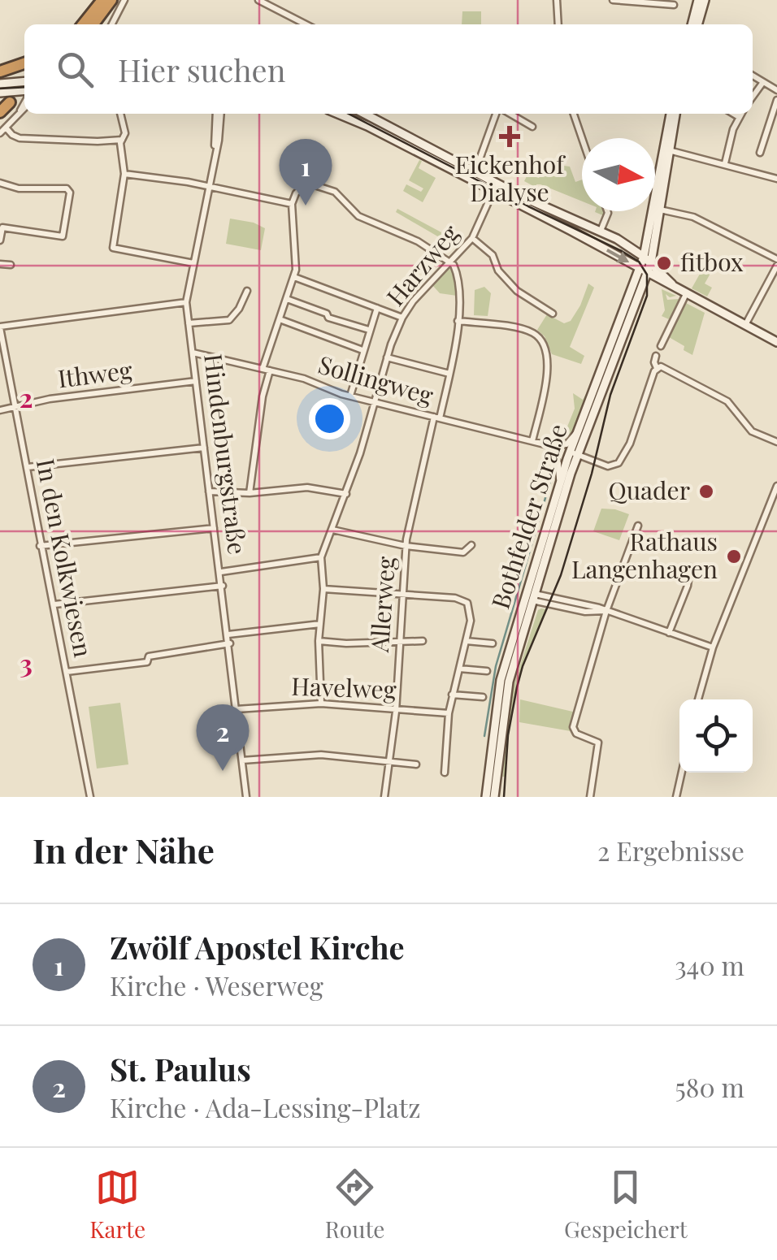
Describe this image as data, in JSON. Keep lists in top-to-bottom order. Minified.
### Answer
{"streets":{"main road":["Bothfelder Straße"],"street":["Harzweg","Ithweg","Sollingweg","Hindenburgstraße","In den Kolkwiesen","Allerweg","Havelweg"]},"crossings":[["Harzweg","Sollingweg"],["Harzweg","Allerweg"],["Harzweg","Havelweg"],["Ithweg","Hindenburgstraße"],["Ithweg","In den Kolkwiesen"],["Sollingweg","Hindenburgstraße"],["Sollingweg","Allerweg"],["Hindenburgstraße","Havelweg"],["Allerweg","Havelweg"]],"places":{"health":["Eickenhof Dialyse"],"other":["fitbox","Quader","Rathaus Langenhagen"]},"north":"right","page":{"search":"Hier suchen","pins":["1","2"],"heading":["In der Nähe","2 Ergebnisse"],"list":[{"mark":"1","name":"Zwölf Apostel Kirche","note":"Kirche · Weserweg","value":"340 m"},{"mark":"2","name":"St. Paulus","note":"Kirche · Ada-Lessing-Platz","value":"580 m"}],"nav":["Karte","Route","Gespeichert"]},"grid":{"rows":["2","3"]}}
